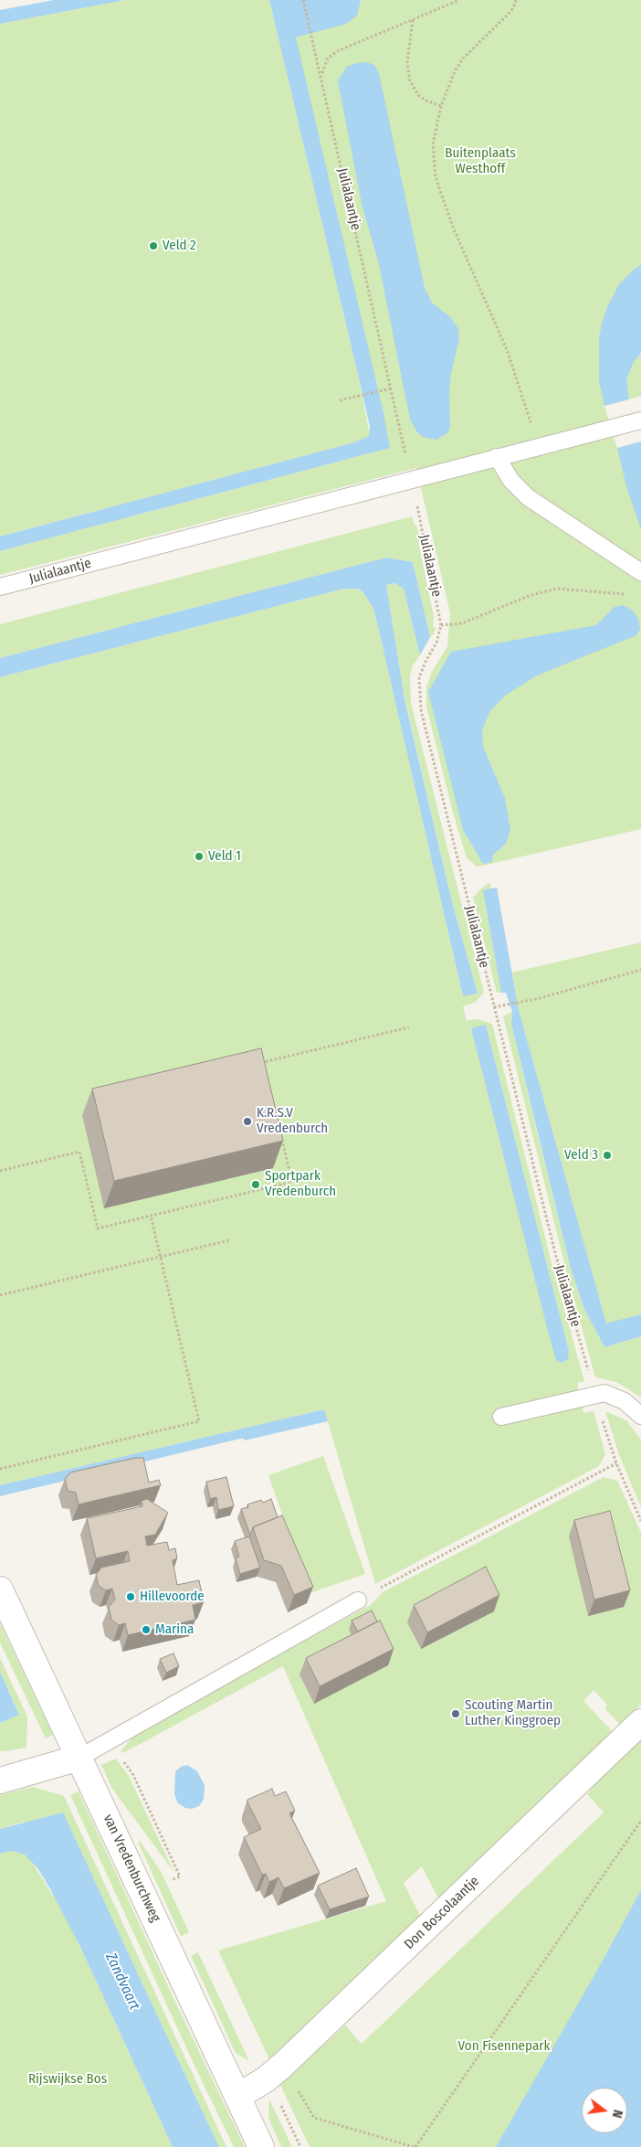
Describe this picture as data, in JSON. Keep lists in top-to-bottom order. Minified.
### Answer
{"streets":{"street":["van Vredenburchweg","Don Boscolaantje"],"lane":["Julialaantje"]},"crossings":[["van Vredenburchweg","Don Boscolaantje"]],"water":["Zandvaart"],"parks":["Buitenplaats Westhoff","Von Fisennepark","Rijswijkse Bos"],"places":["Veld 2","Veld 1","K.R.S.V Vredenburch","Veld 3","Sportpark Vredenburch","Hillevoorde","Marina","Scouting Martin Luther Kinggroep"],"north":"right"}
